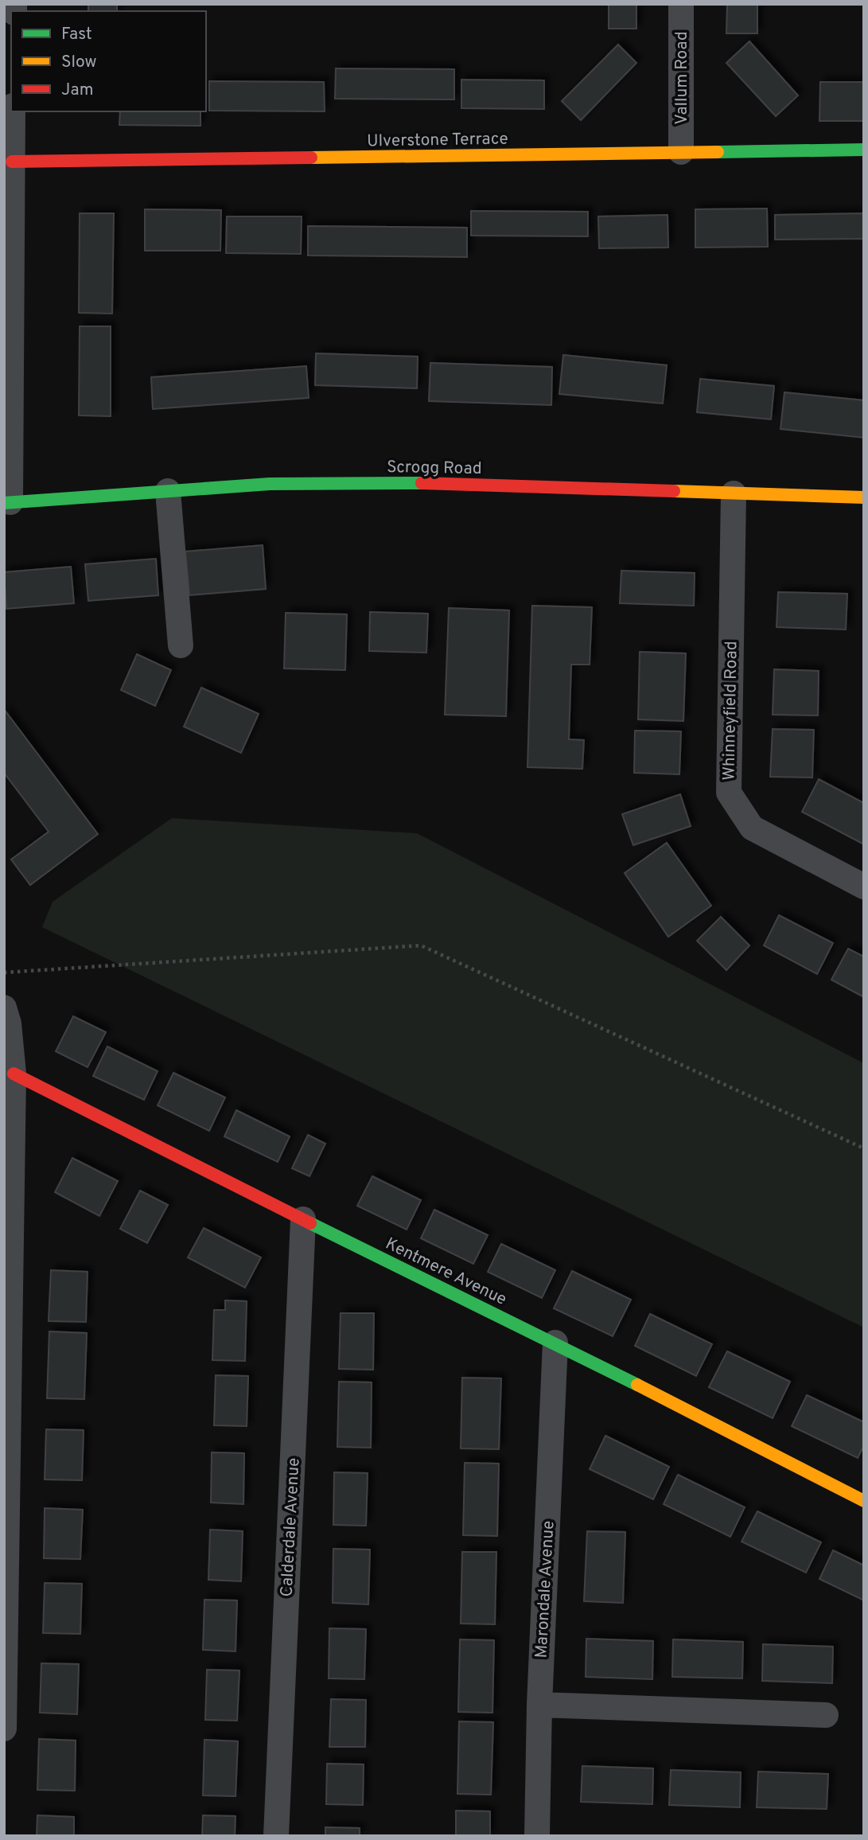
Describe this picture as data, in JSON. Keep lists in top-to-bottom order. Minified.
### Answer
{"streets":{"street":["Vallum Road","Ulverstone Terrace","Scrogg Road","Whinneyfield Road","Kentmere Avenue","Calderdale Avenue","Marondale Avenue"]},"crossings":[["Vallum Road","Ulverstone Terrace"],["Scrogg Road","Whinneyfield Road"],["Kentmere Avenue","Calderdale Avenue"],["Kentmere Avenue","Marondale Avenue"]],"legend":["Fast","Slow","Jam"]}
